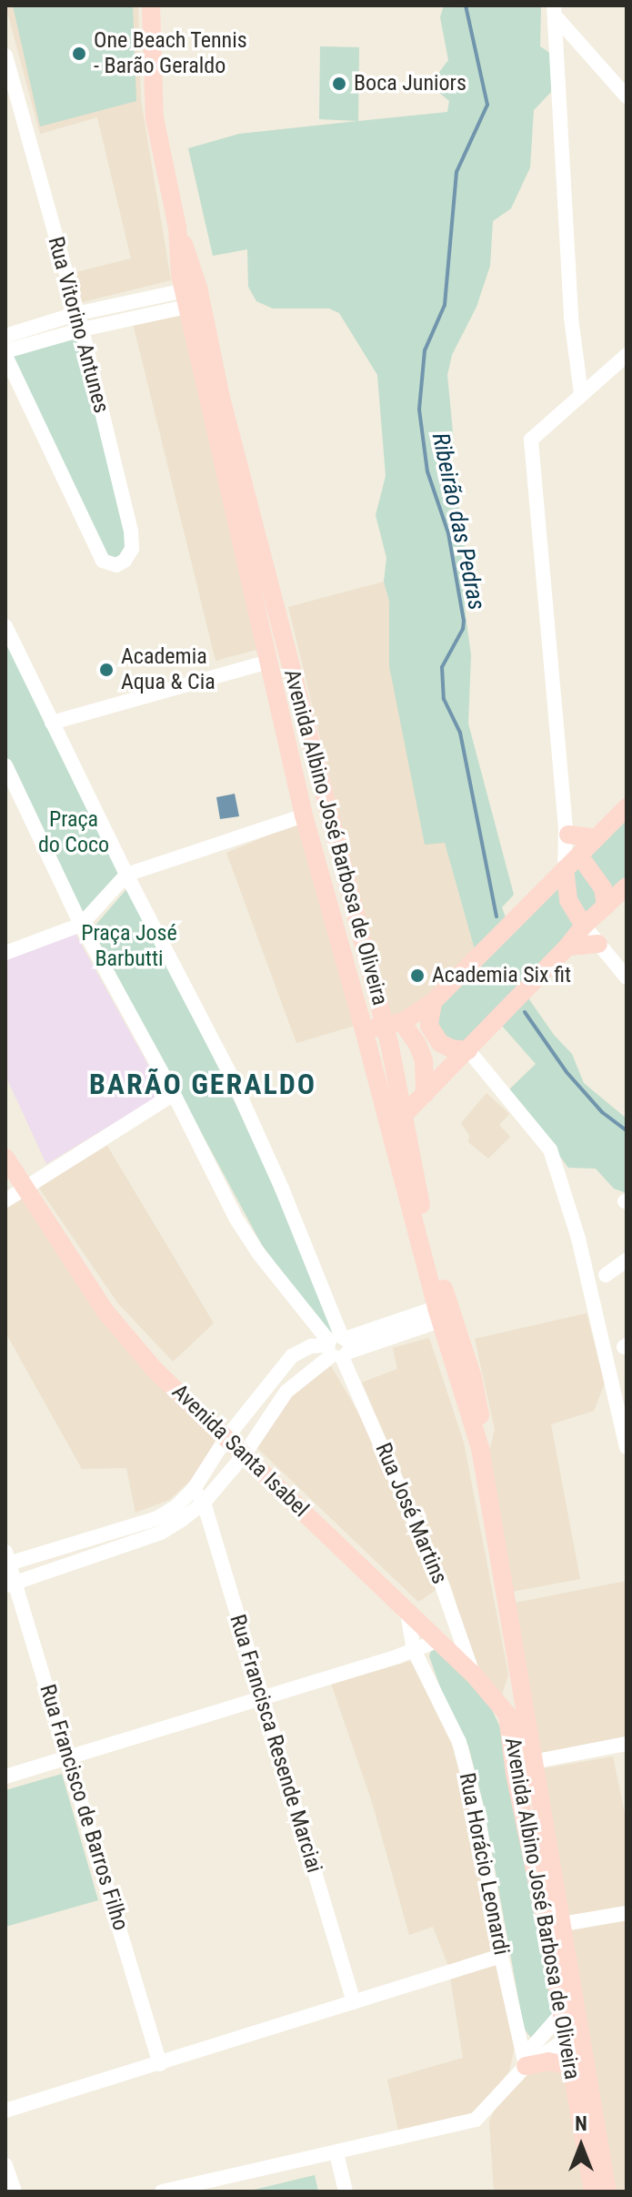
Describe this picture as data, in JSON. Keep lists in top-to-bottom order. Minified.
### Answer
{"streets":{"main road":["Avenida Albino José Barbosa de Oliveira","Avenida Santa Isabel"],"street":["Rua Vitorino Antunes","Rua José Martins","Rua Francisca Resende Marciai","Rua Francisco de Barros Filho","Rua Horácio Leonardi"]},"crossings":[["Avenida Albino José Barbosa de Oliveira","Avenida Santa Isabel"],["Avenida Santa Isabel","Rua José Martins"],["Avenida Santa Isabel","Rua Horácio Leonardi"]],"districts":["BARÃO GERALDO"],"water":["Ribeirão das Pedras"],"parks":["Praça do Coco","Praça José Barbutti"],"places":["One Beach Tennis - Barão Geraldo","Boca Juniors","Academia Aqua & Cia","Academia Six fit"],"north":"top"}
